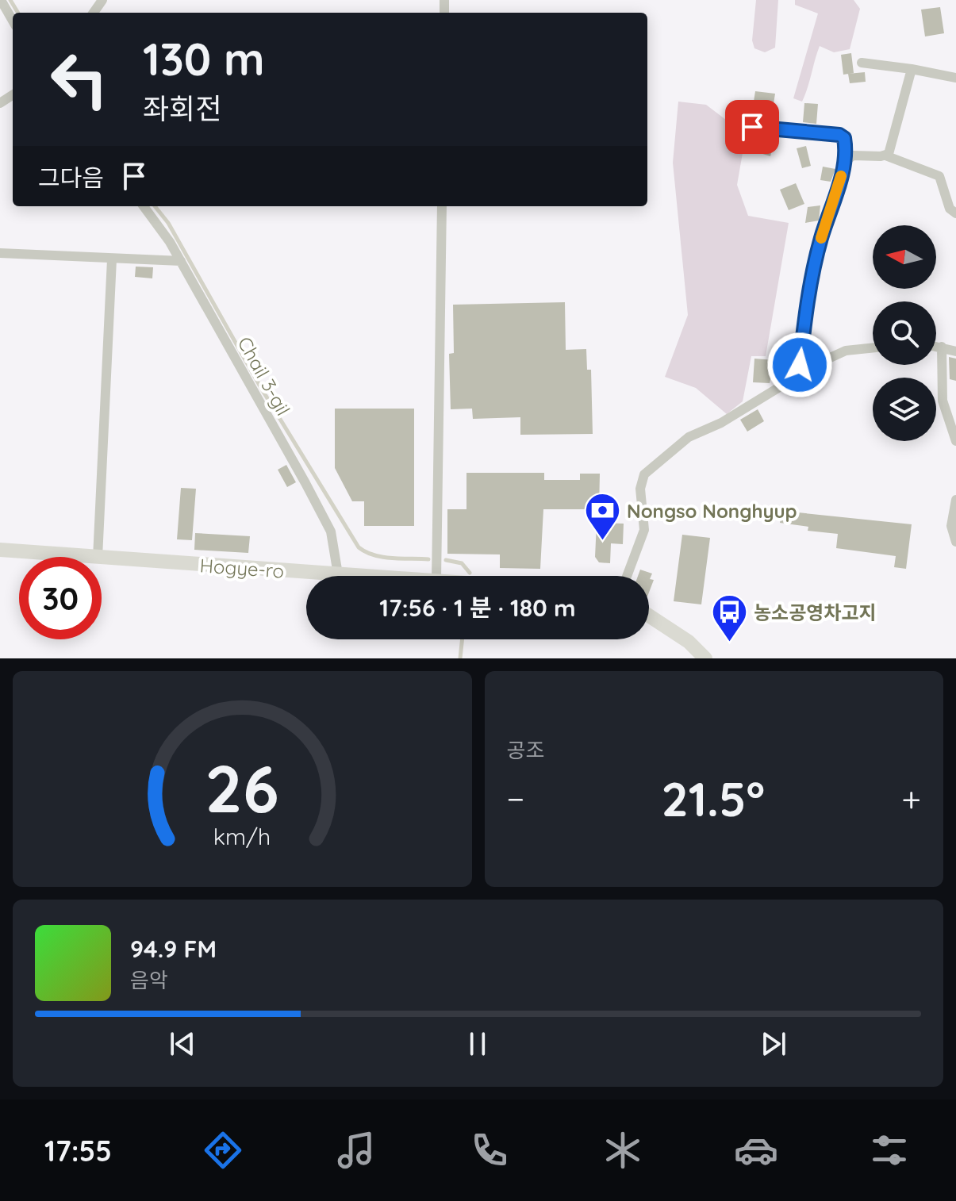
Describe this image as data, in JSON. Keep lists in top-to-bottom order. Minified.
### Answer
{"streets":{"street":["Chail 3-gil","Hogye-ro"]},"crossings":[["Chail 3-gil","Hogye-ro"]],"places":{"bank":["Nongso Nonghyup"],"bus stop":["농소공영차고지"]},"north":"left","page":{"turn":["130 m","좌회전"],"then":"그다음","limit":"30","trip":"17:56 · 1 분 · 180 m","tile":"공조","heat":["−","21.5°","+"],"song":["94.9 FM","음악"],"tabs":"17:55","gauge":["26","km/h"]}}
